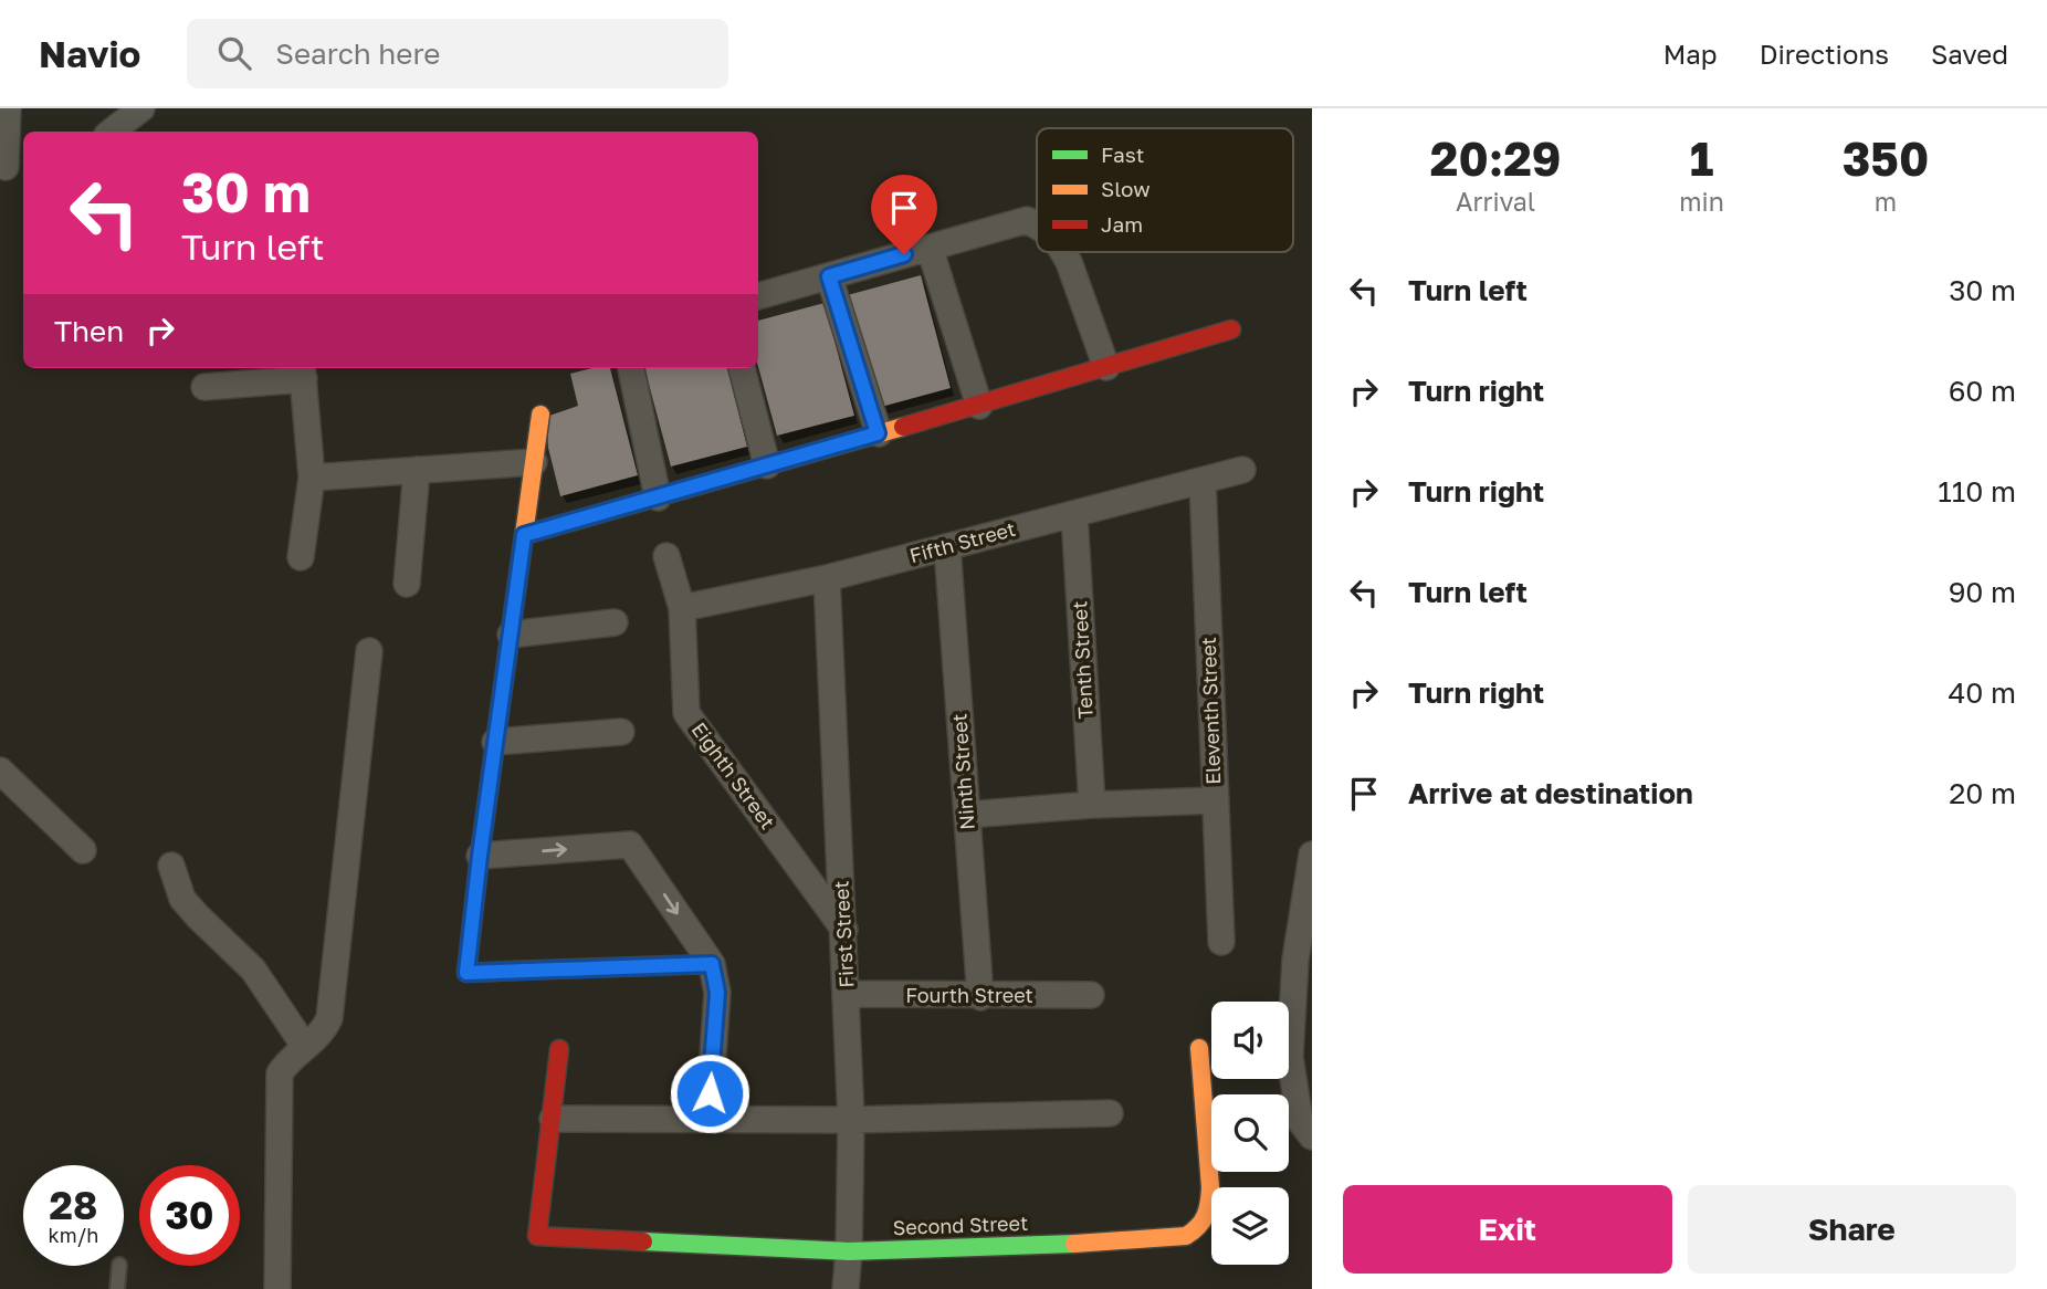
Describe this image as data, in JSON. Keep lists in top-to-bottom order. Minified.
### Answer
{"streets":{"street":["Fifth Street","Tenth Street","Eleventh Street","Ninth Street","Eighth Street","First Street","Fourth Street","Second Street"]},"crossings":[["Fifth Street","Tenth Street"],["Fifth Street","Eleventh Street"],["Fifth Street","Ninth Street"],["Fifth Street","Eighth Street"],["Fifth Street","First Street"],["Ninth Street","Fourth Street"],["Eighth Street","First Street"],["First Street","Fourth Street"],["First Street","Second Street"]],"legend":["Fast","Slow","Jam"],"page":{"header":"Navio","search":"Search here","nav":["Map","Directions","Saved"],"eta":["20:29","Arrival","1","min","350","m"],"turn":["30 m","Turn left"],"list":[{"name":"Turn left","value":"30 m"},{"name":"Turn right","value":"60 m"},{"name":"Turn right","value":"110 m"},{"name":"Turn left","value":"90 m"},{"name":"Turn right","value":"40 m"},{"name":"Arrive at destination","value":"20 m"}],"then":"Then","speed":"28 km/h","limit":"30","buttons":["Exit","Share"]}}
